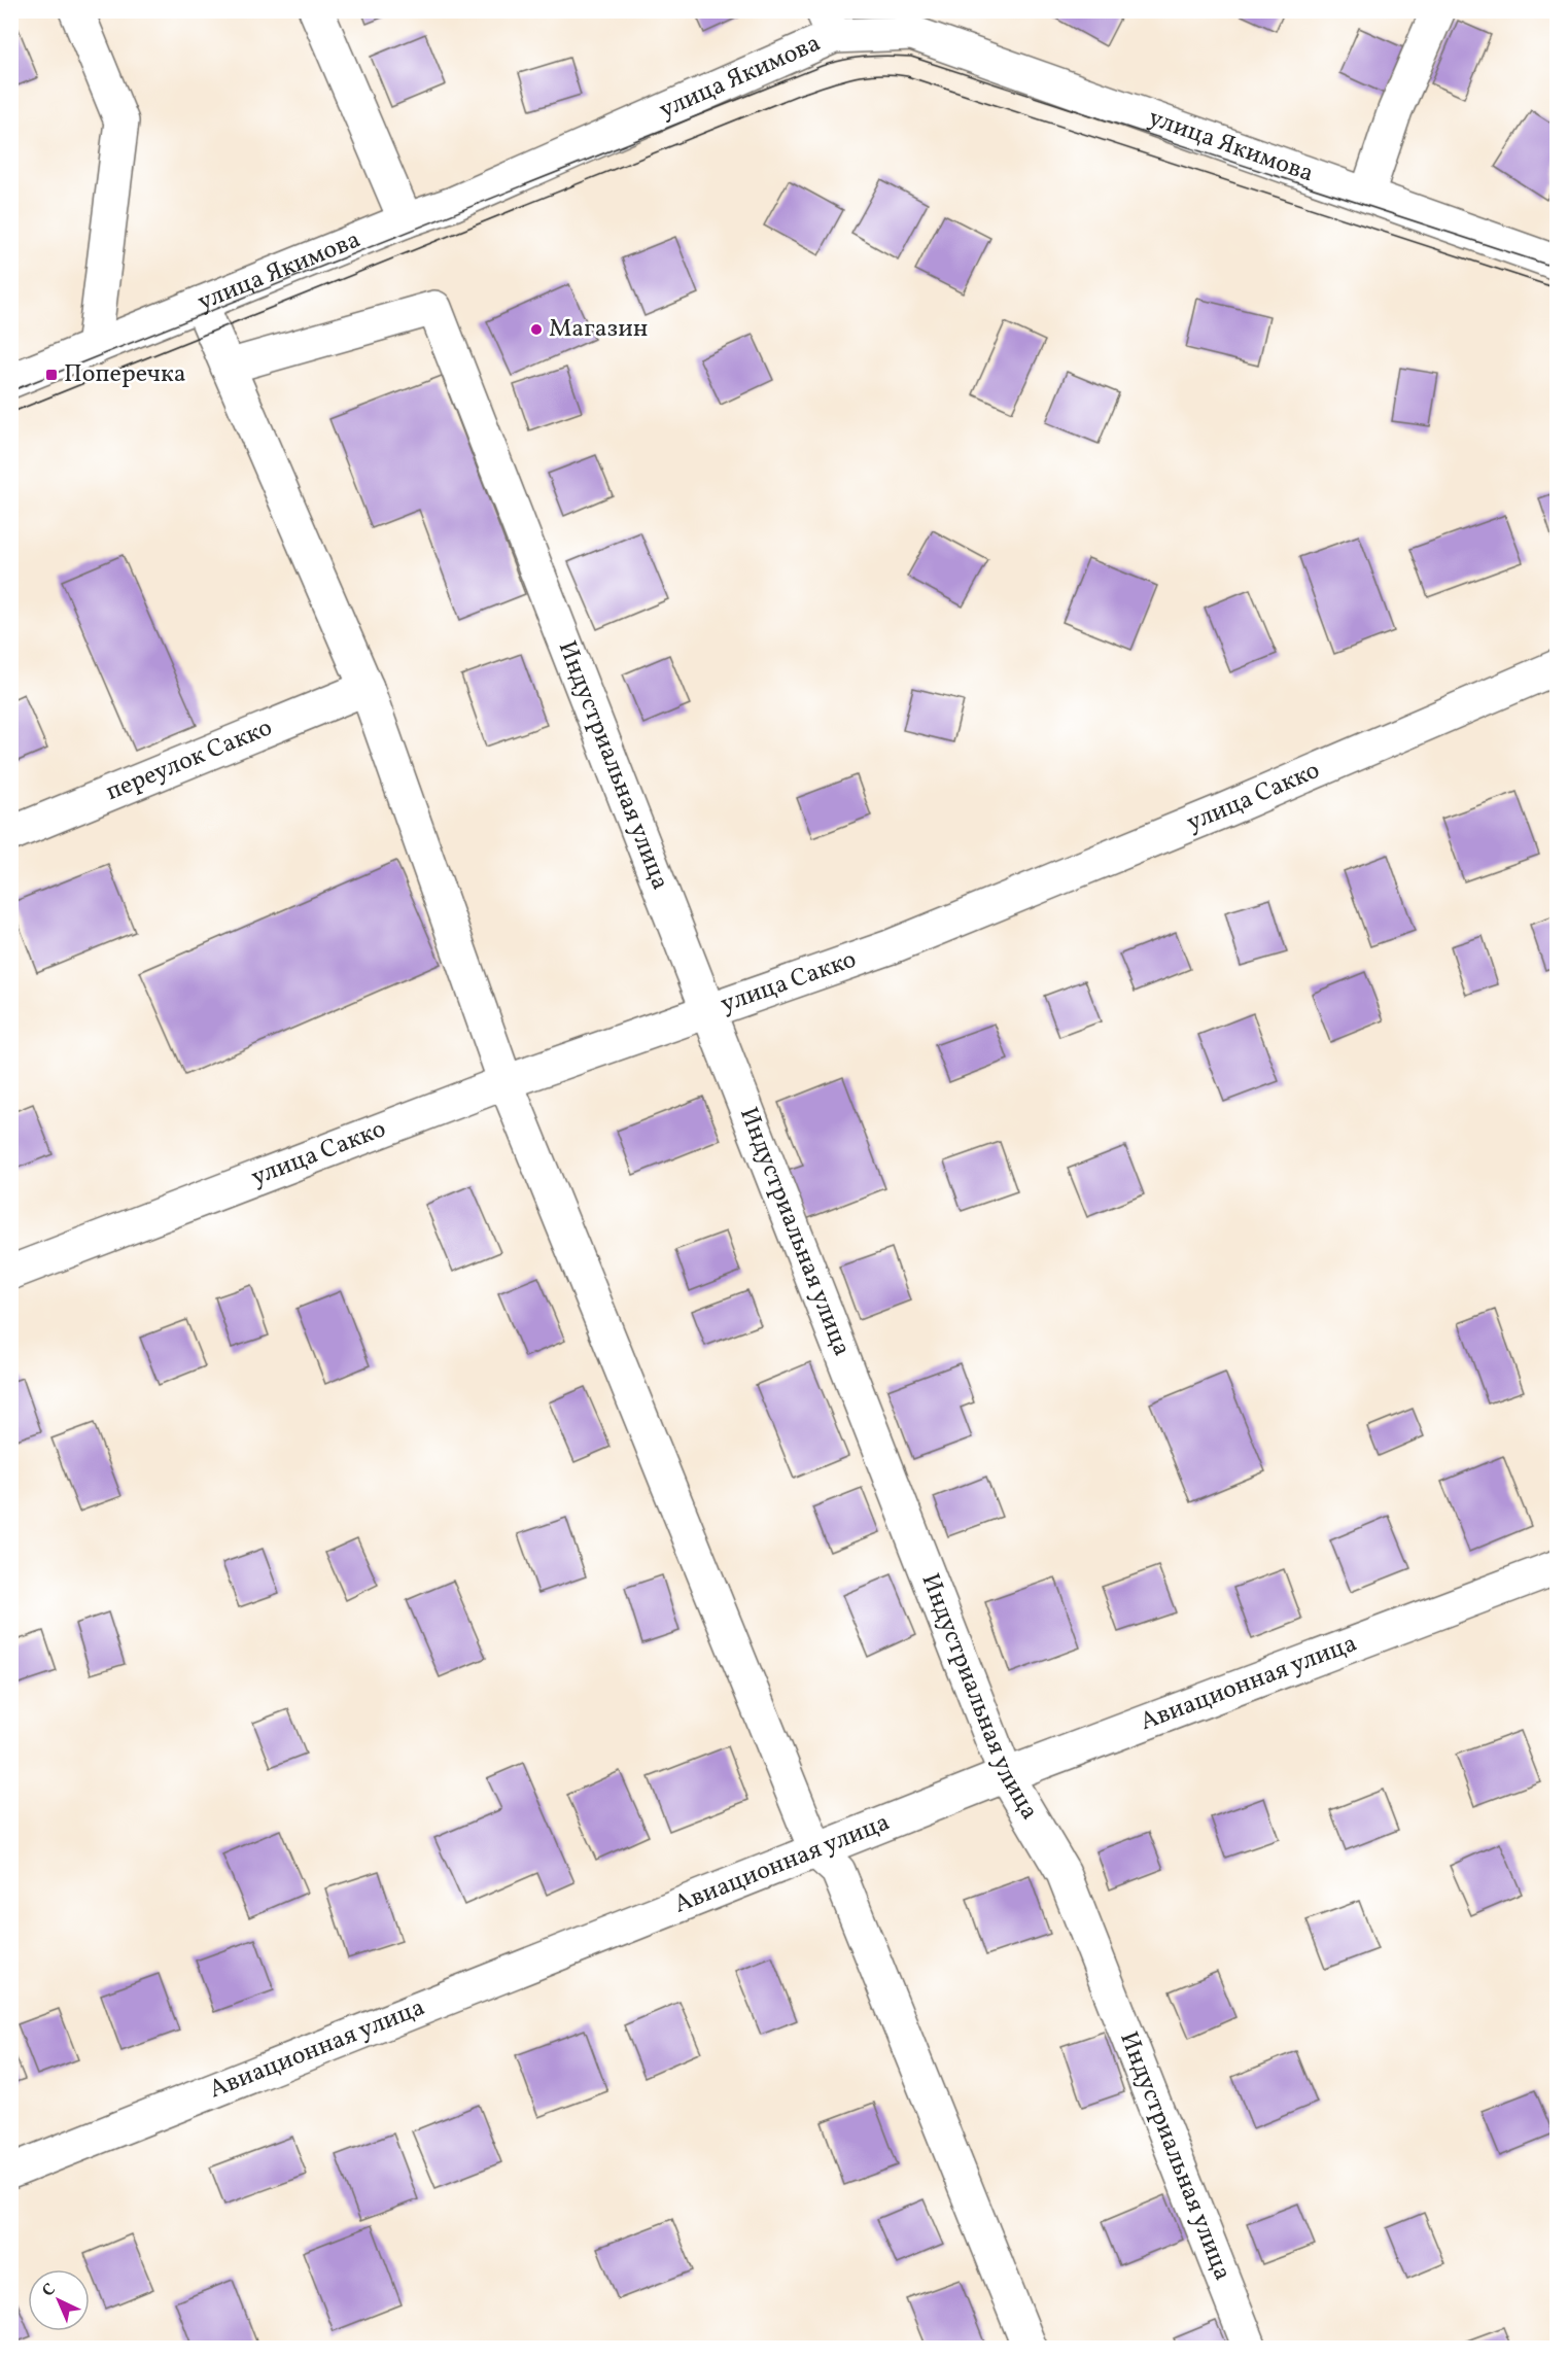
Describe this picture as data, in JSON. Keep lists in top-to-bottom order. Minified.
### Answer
{"streets":{"street":["улица Якимова","переулок Сакко","Индустриальная улица","улица Сакко","Авиационная улица"]},"crossings":[["Индустриальная улица","улица Сакко"],["Индустриальная улица","Авиационная улица"]],"places":{"other":["Магазин"],"transit":["Поперечка"]},"north":"top left"}
